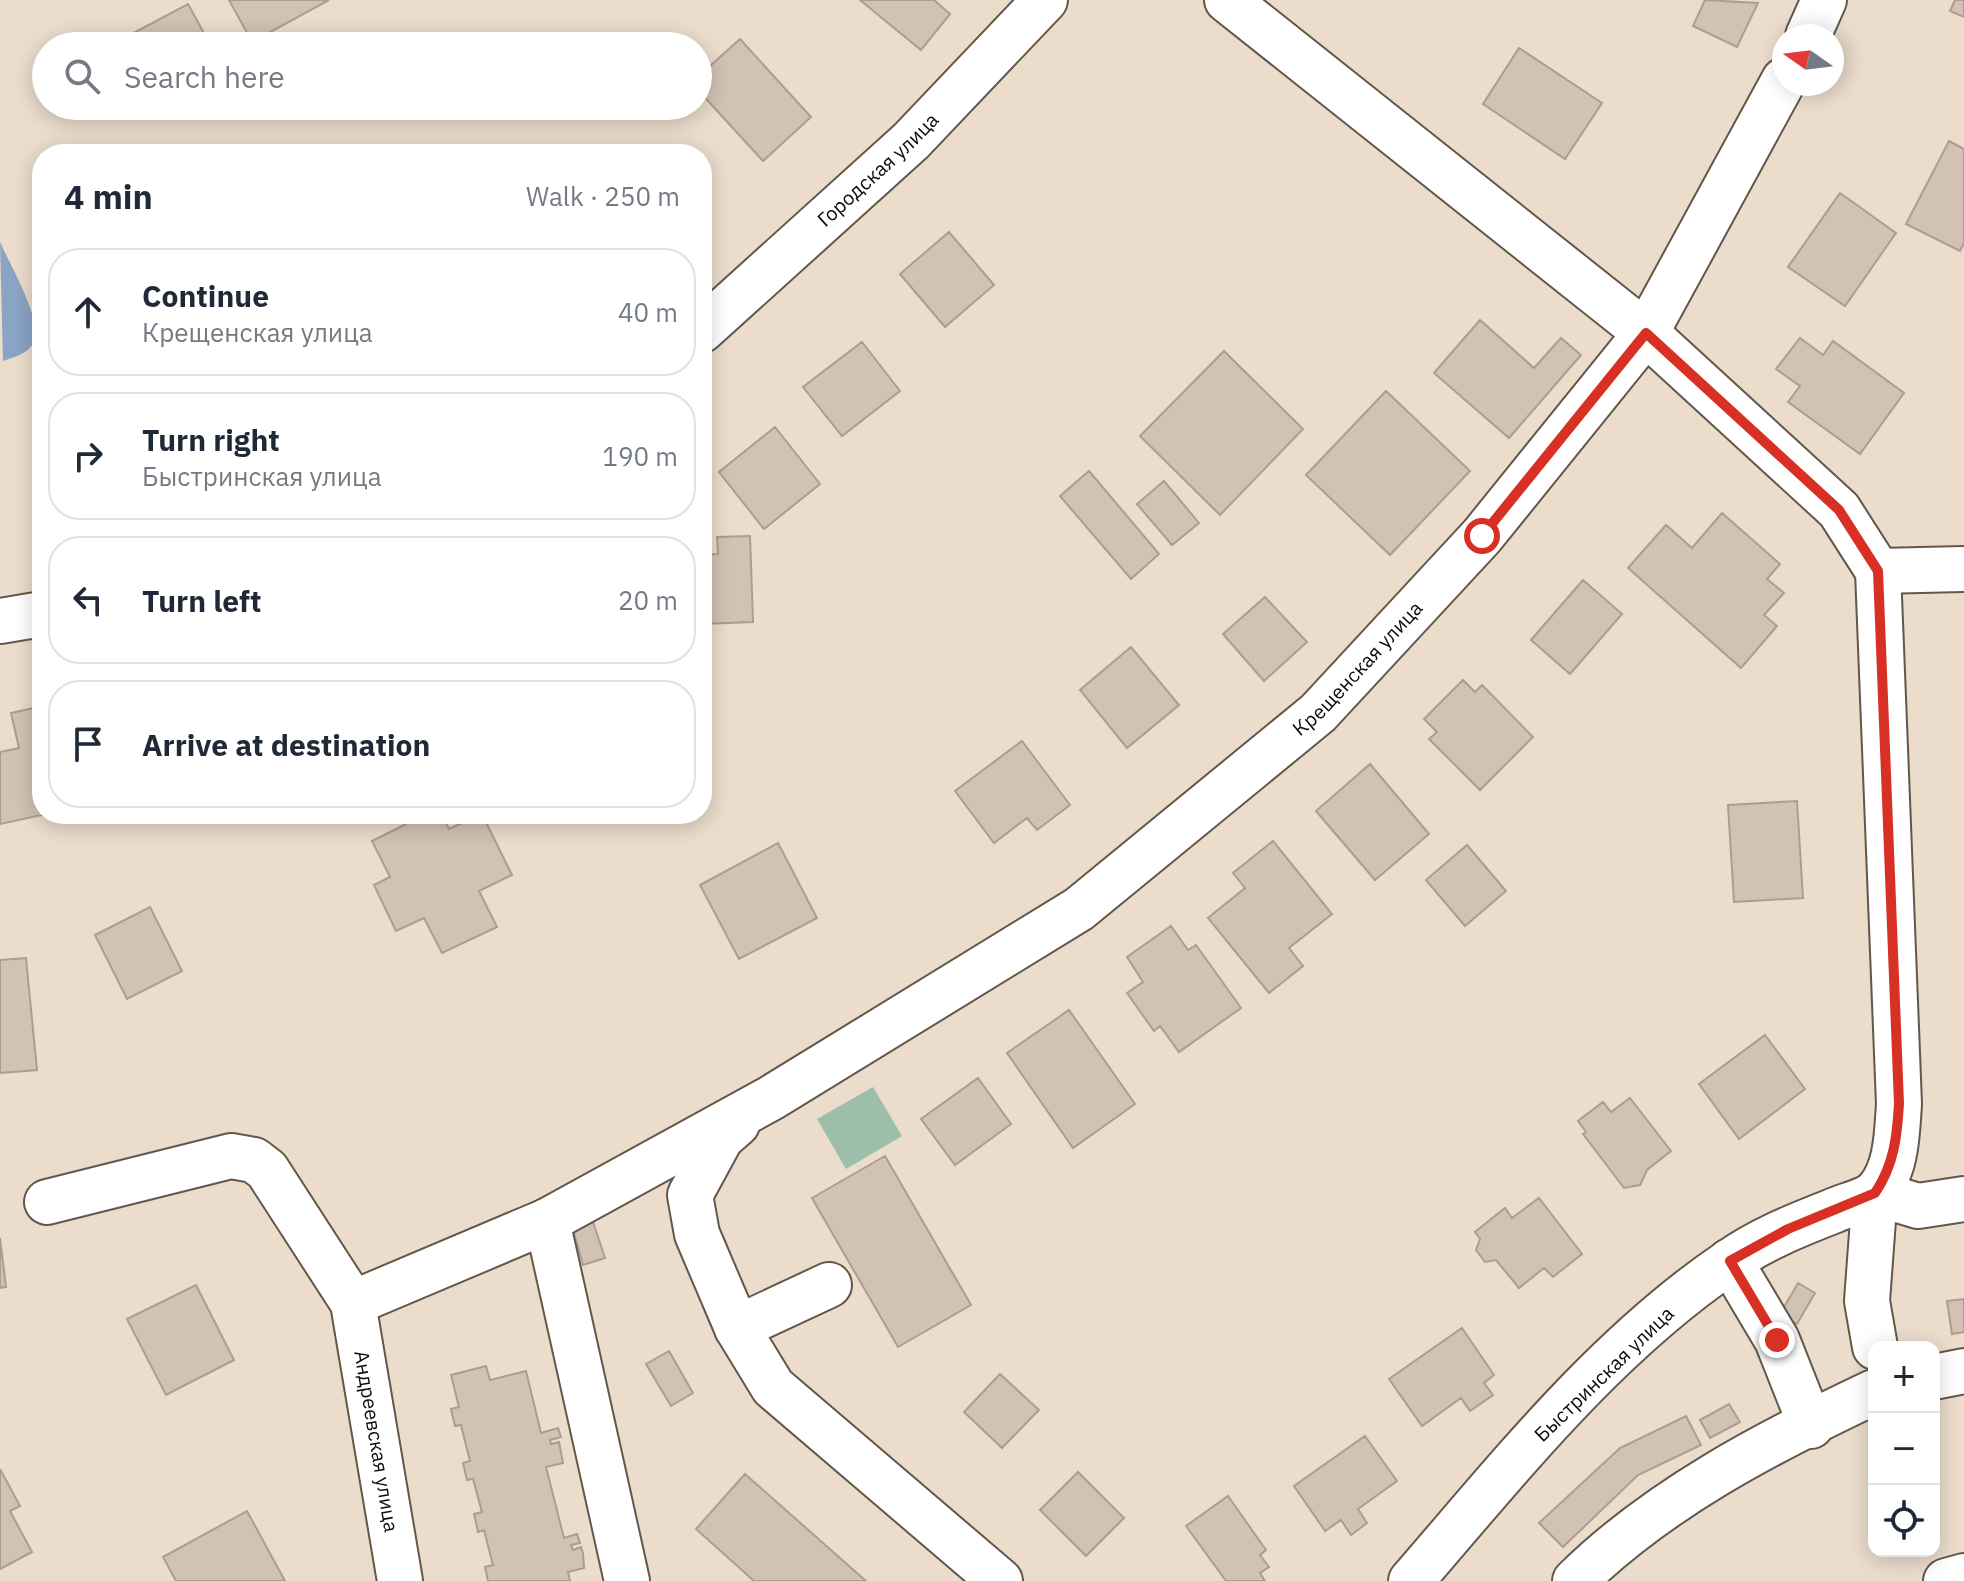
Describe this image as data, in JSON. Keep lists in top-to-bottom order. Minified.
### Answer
{"streets":{"street":["Городская улица","Крещенская улица","Быстринская улица","Андреевская улица"]},"north":"left","page":{"search":"Search here","heading":["4 min","Walk · 250 m"],"list":[["Continue","Крещенская улица","40 m"],["Turn right","Быстринская улица","190 m"],["Turn left","20 m"],"Arrive at destination"],"map_buttons":["+","−"]}}
